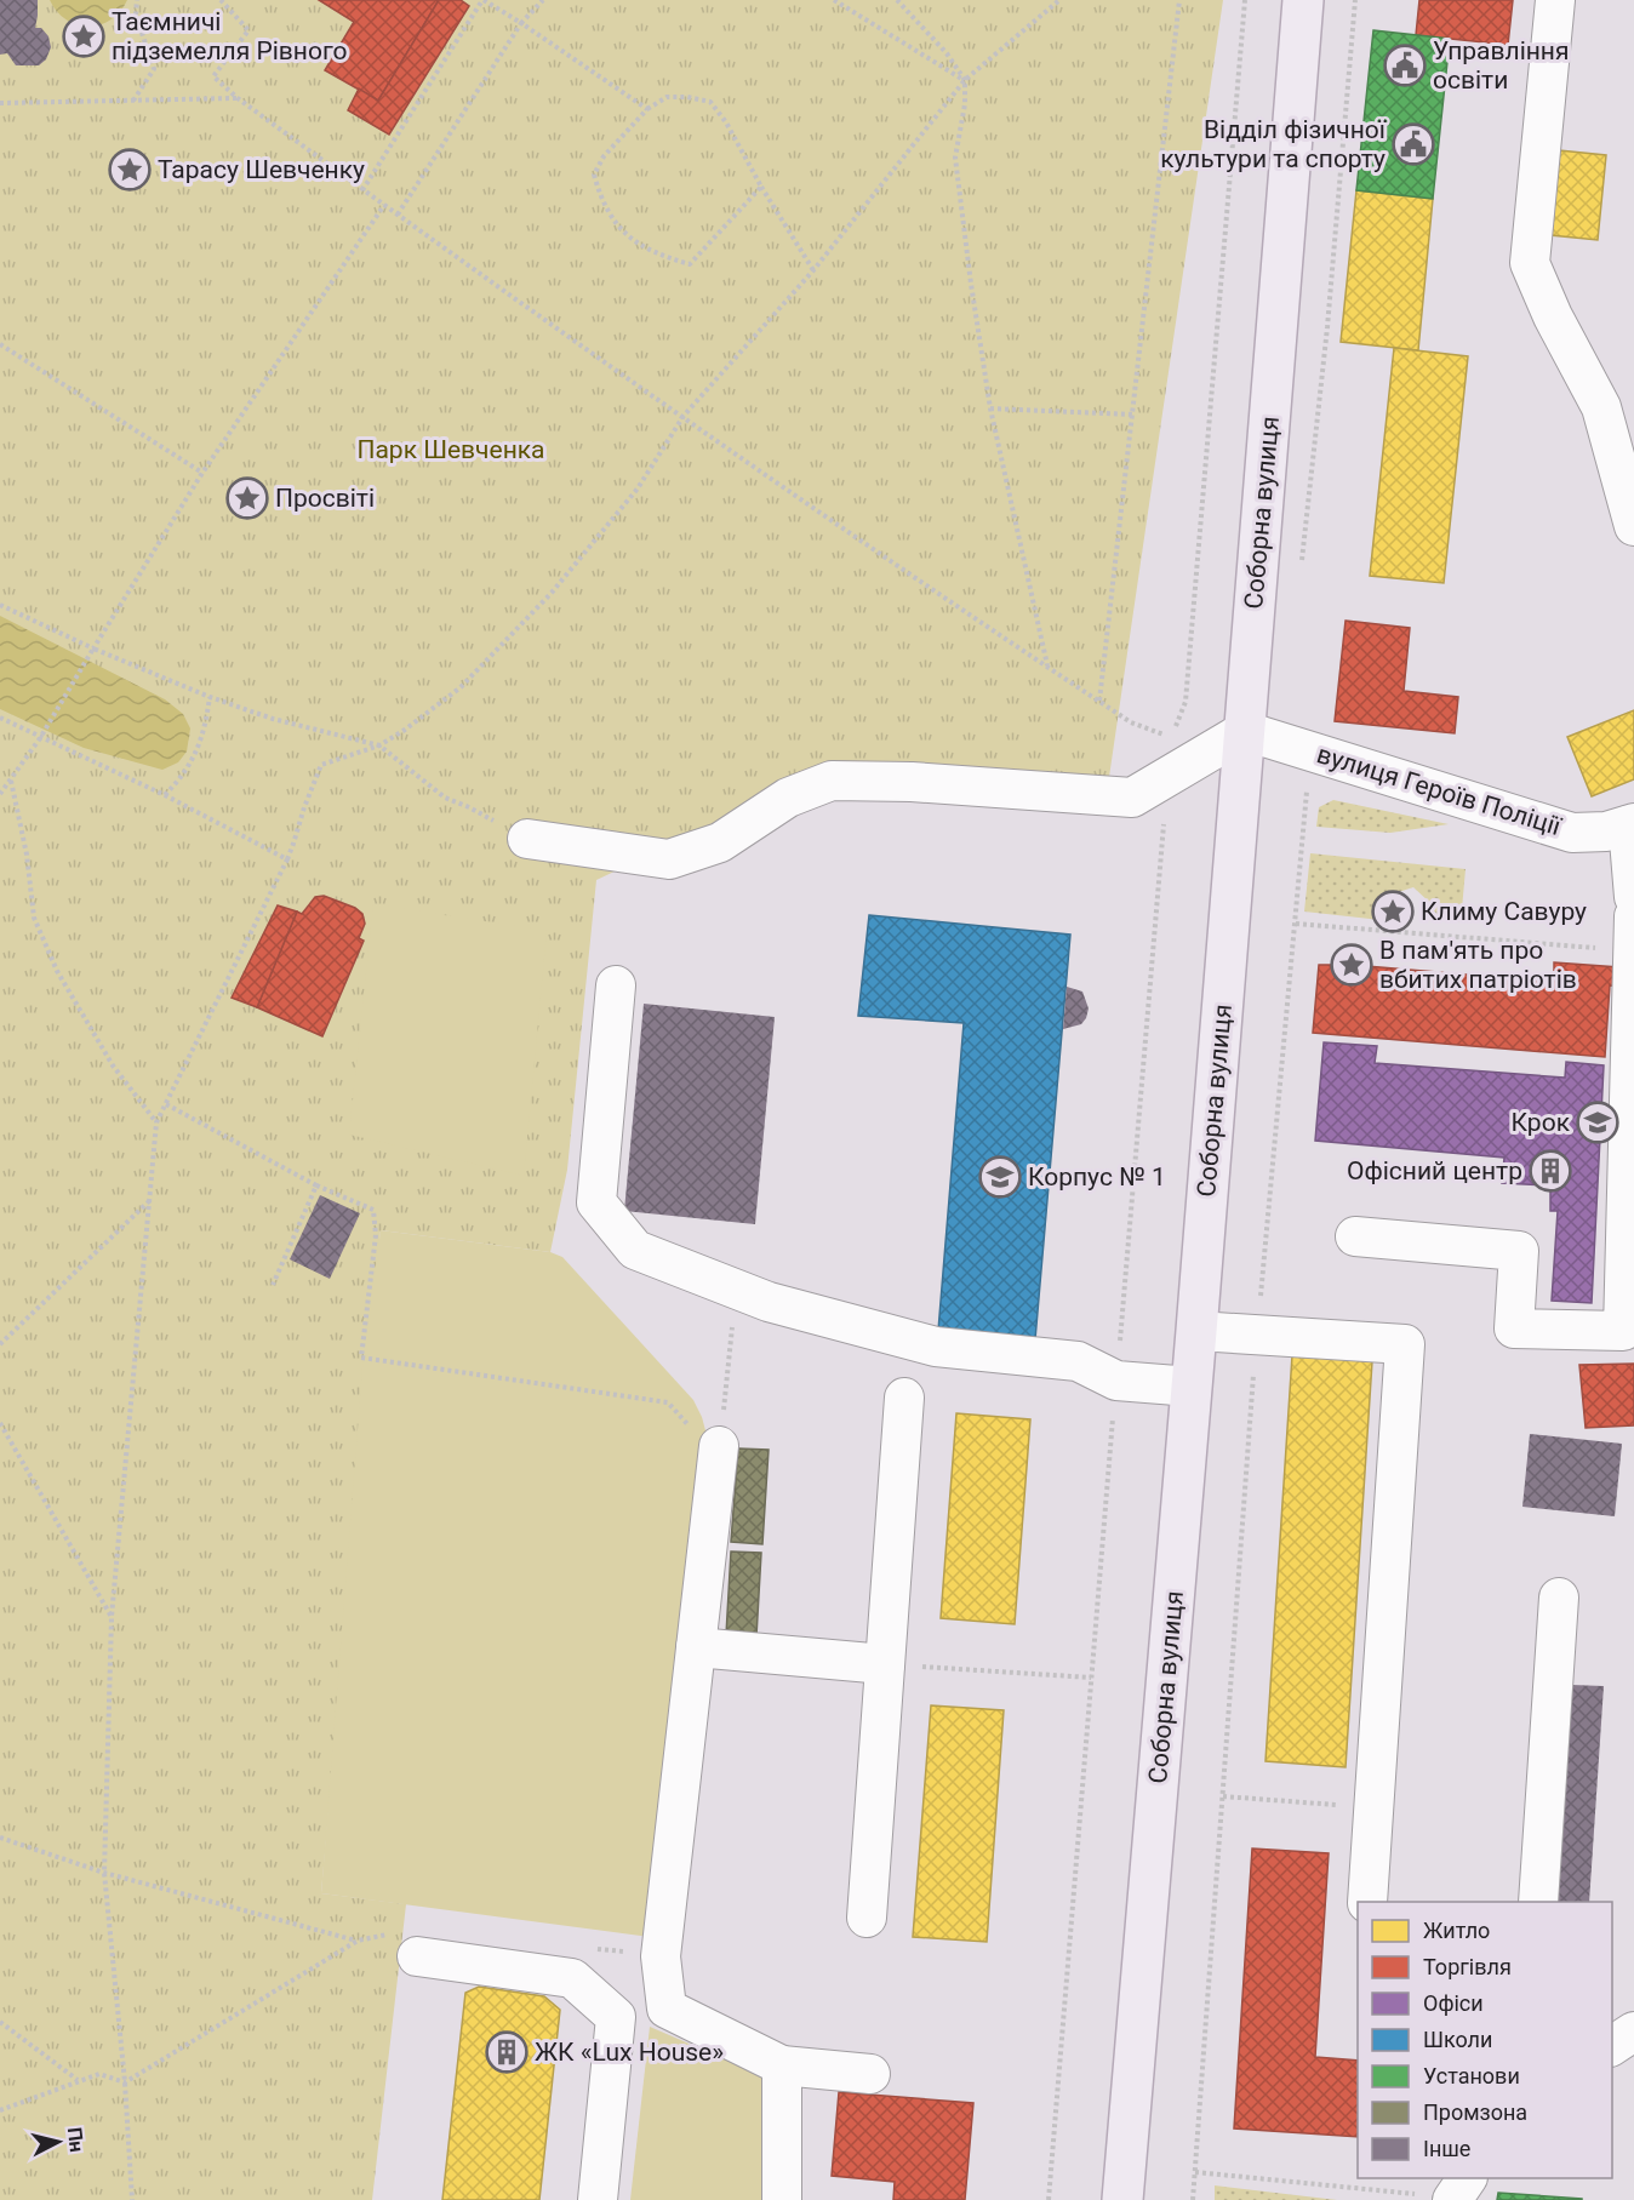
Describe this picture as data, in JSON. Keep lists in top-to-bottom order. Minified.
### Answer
{"streets":{"main road":["Соборна вулиця"],"street":["вулиця Героїв Поліції"]},"crossings":[["Соборна вулиця","вулиця Героїв Поліції"]],"parks":["Парк Шевченка"],"places":{"place":["Таємничі підземелля Рівного","Тарасу Шевченку","Просвіті","Климу Савуру","В пам'ять про вбитих патріотів"],"public building":["Управління освіти","Відділ фізичної культури та спорту"],"school or university":["Крок","Корпус № 1"],"building":["Офісний центр","ЖК «Lux House»"]},"legend":["Житло","Торгівля","Офіси","Школи","Установи","Промзона","Інше"],"north":"right"}
